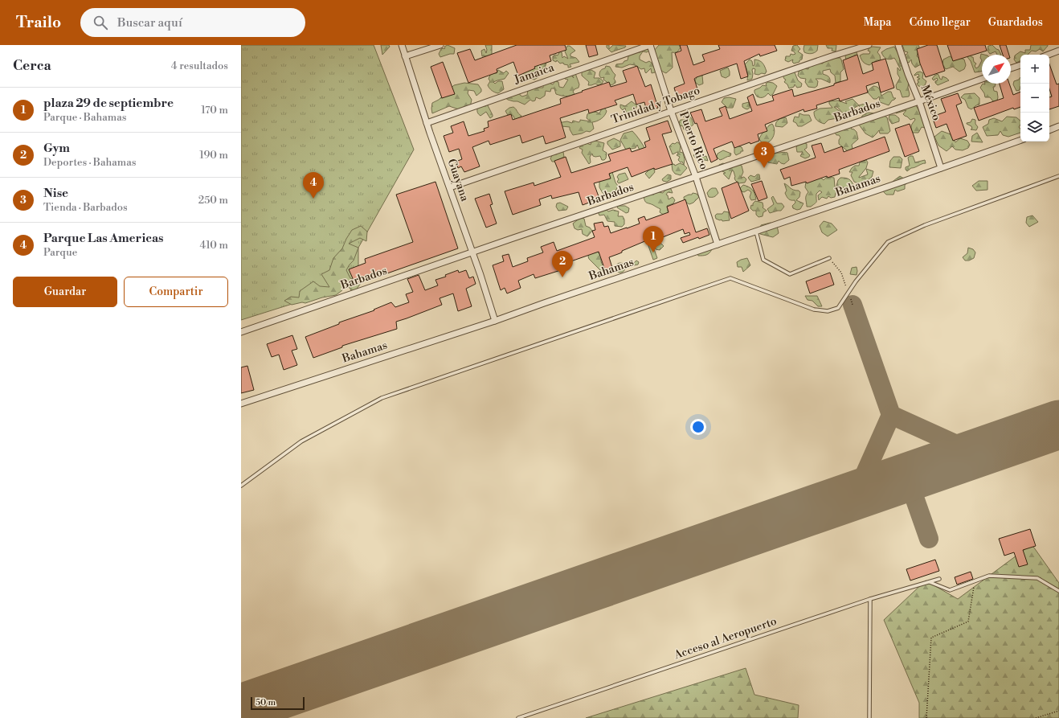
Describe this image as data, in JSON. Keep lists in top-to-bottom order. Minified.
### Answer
{"streets":{"street":["Jamaica","México","Trinidad y Tobago","Barbados","Puerto Rico","Guayana","Bahamas"],"lane":["Acceso al Aeropuerto"]},"crossings":[["Jamaica","Puerto Rico"],["Jamaica","Guayana"],["México","Barbados"],["México","Bahamas"],["Trinidad y Tobago","Puerto Rico"],["Trinidad y Tobago","Guayana"],["Barbados","Puerto Rico"],["Barbados","Guayana"],["Puerto Rico","Bahamas"],["Guayana","Bahamas"]],"scale_bar":"50 m","north":"top right","page":{"header":"Trailo","search":"Buscar aquí","nav":["Mapa","Cómo llegar","Guardados"],"heading":["Cerca","4 resultados"],"map_buttons":["+","−"],"list":[{"mark":"1","name":"plaza 29 de septiembre","note":"Parque · Bahamas","value":"170 m"},{"mark":"2","name":"Gym","note":"Deportes · Bahamas","value":"190 m"},{"mark":"3","name":"Nise","note":"Tienda · Barbados","value":"250 m"},{"mark":"4","name":"Parque Las Americas","note":"Parque","value":"410 m"}],"pins":["3","4","1","2"],"buttons":["Guardar","Compartir"],"scale":"50 m"}}
